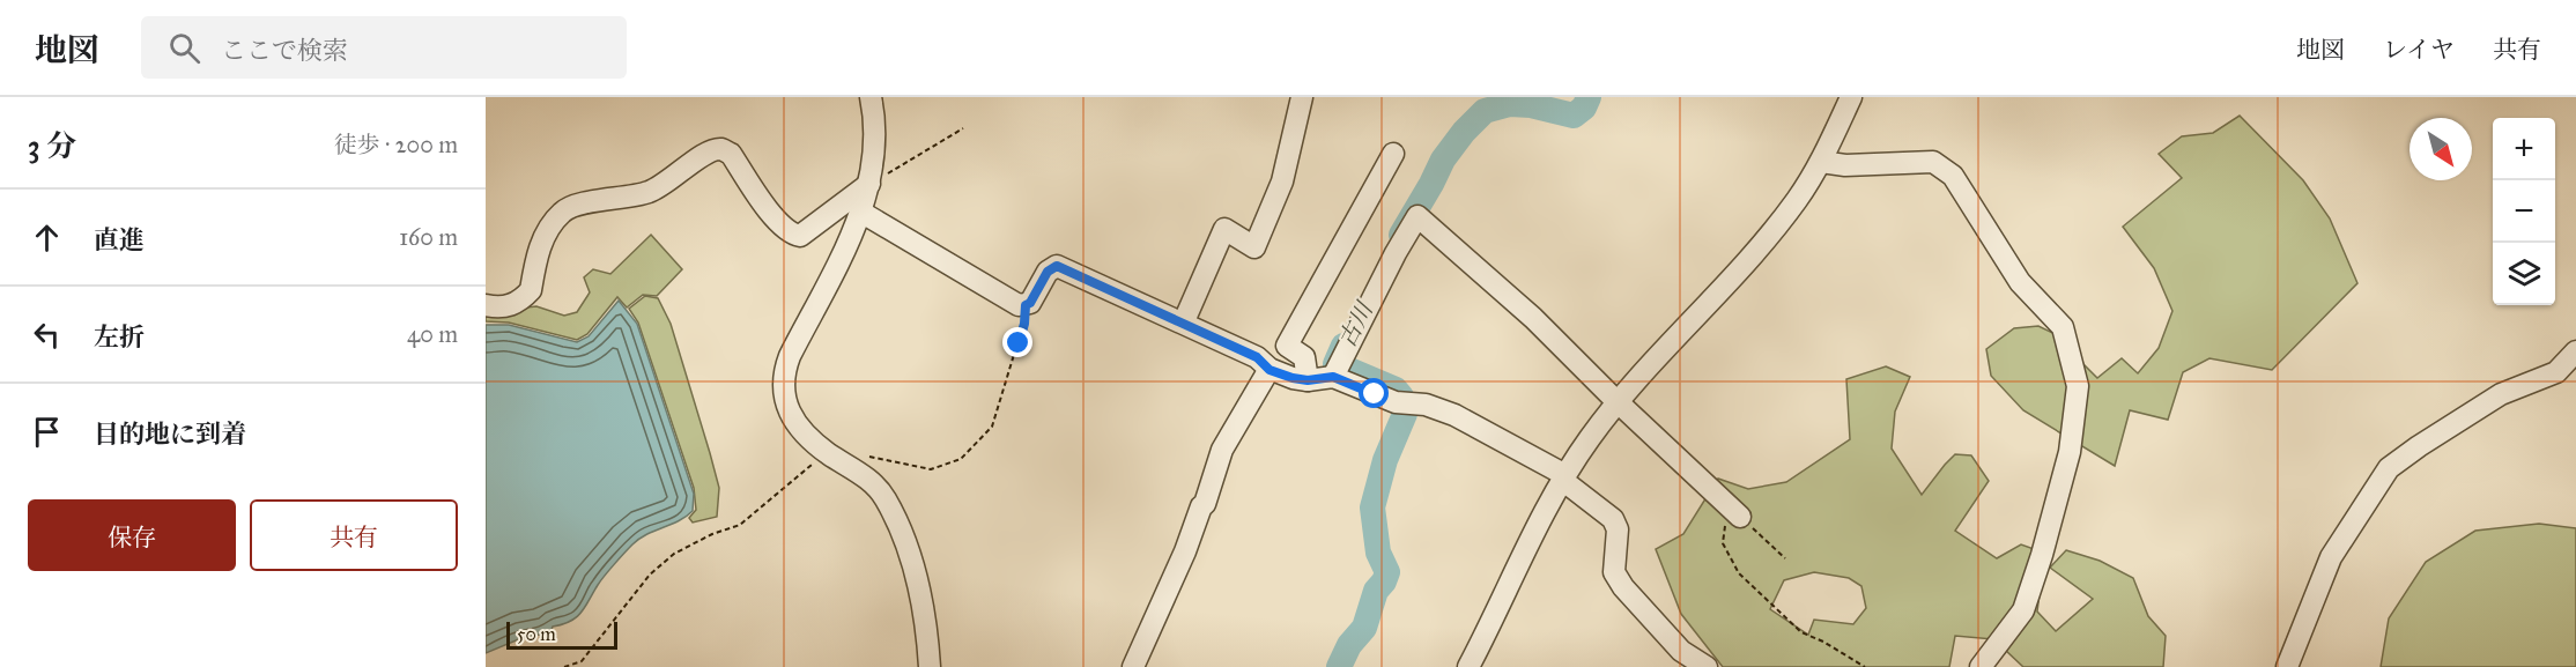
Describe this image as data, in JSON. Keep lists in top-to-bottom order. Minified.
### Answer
{"water":["古川"],"scale_bar":"50 m","north":"bottom right","page":{"header":"地図","search":"ここで検索","nav":["地図","レイヤ","共有"],"heading":["3 分","徒歩 · 200 m"],"map_buttons":["+","−"],"list":[["直進","160 m"],["左折","40 m"],"目的地に到着"],"buttons":["保存","共有"],"scale":"50 m"}}
